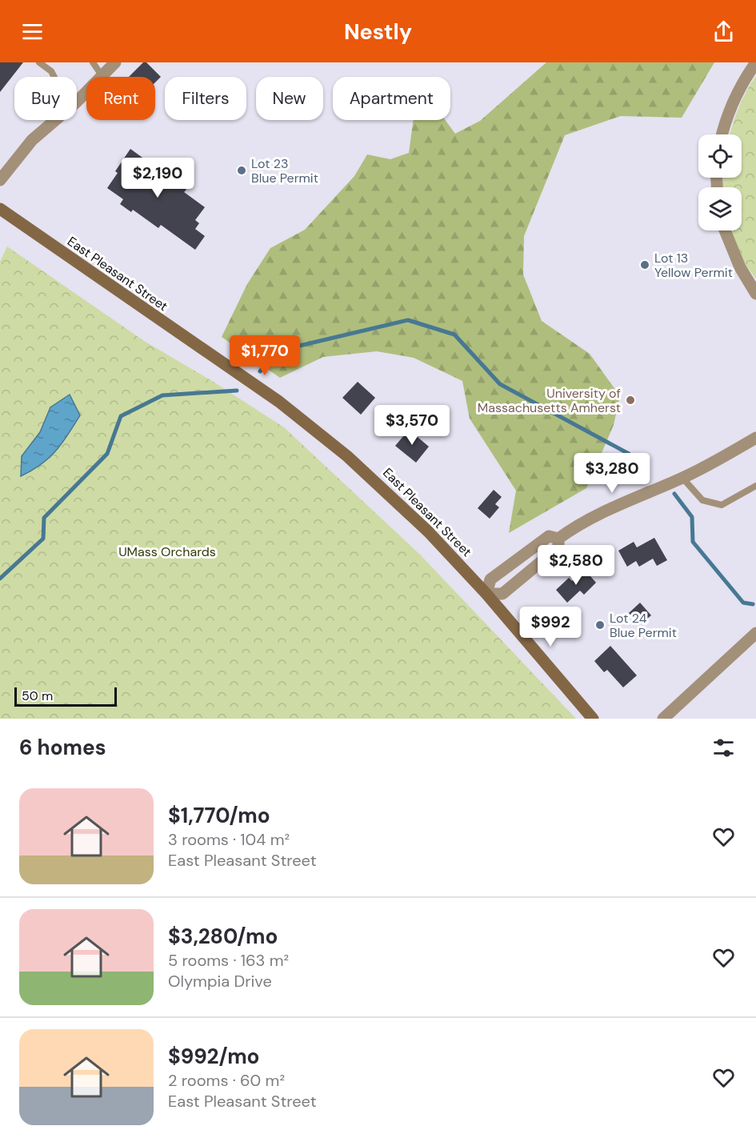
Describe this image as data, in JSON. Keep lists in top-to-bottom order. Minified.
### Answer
{"streets":{"main road":["East Pleasant Street"]},"parks":["UMass Orchards"],"places":["Lot 23 Blue Permit","Lot 13 Yellow Permit","University of Massachusetts Amherst","Lot 24 Blue Permit"],"scale_bar":"50 m","page":{"header":"Nestly","chip":["Buy","Rent","Filters","New","Apartment"],"price":["$2,190","$1,770","$3,570","$3,280","$2,580","$992"],"scale":"50 m","heading":"6 homes","list":[{"name":"$1,770/mo","note":"3 rooms · 104 m² · East Pleasant Street"},{"name":"$3,280/mo","note":"5 rooms · 163 m² · Olympia Drive"},{"name":"$992/mo","note":"2 rooms · 60 m² · East Pleasant Street"}]}}
